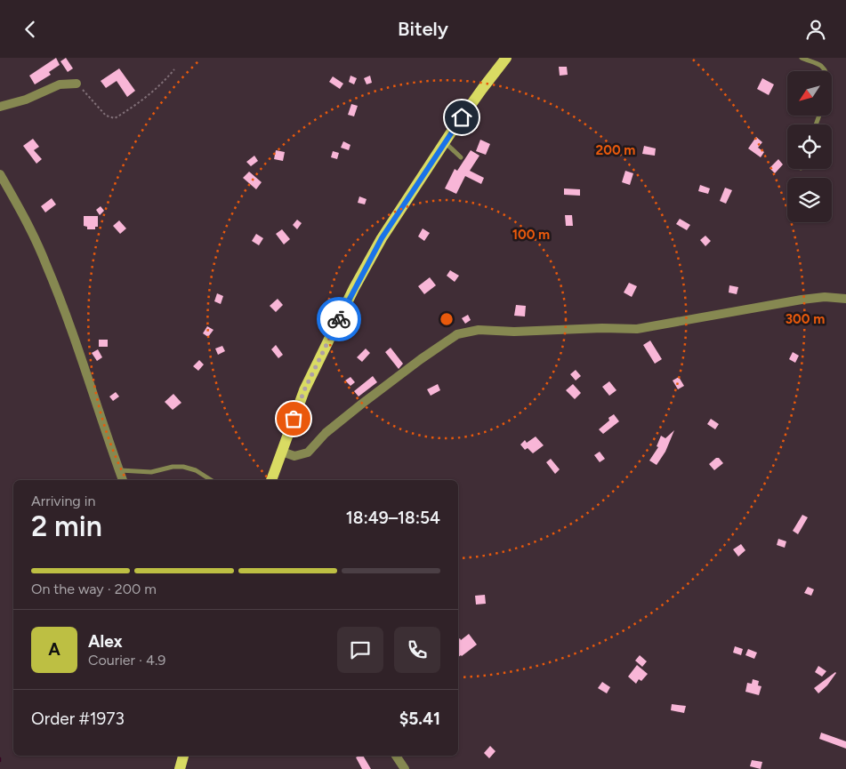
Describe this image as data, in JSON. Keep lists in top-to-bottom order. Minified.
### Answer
{"north":"bottom left","page":{"header":"Bitely","heading":["2 min","Arriving in","18:49–18:54"],"panel":["Alex","Courier · 4.9","Order #1973","$5.41"],"bar":"On the way · 200 m","round":"A"},"rings":["200 m","100 m","300 m"]}
